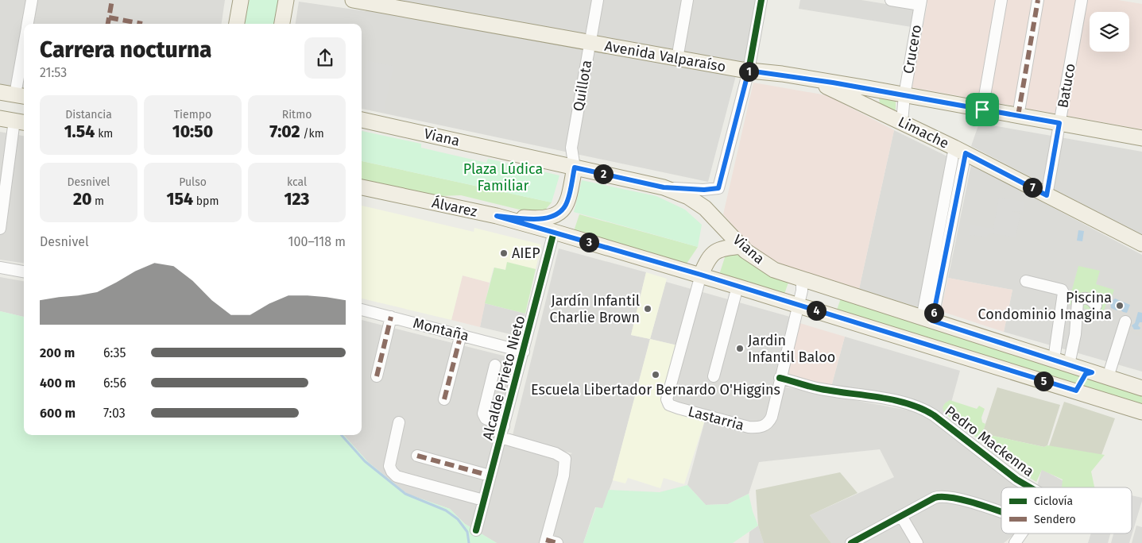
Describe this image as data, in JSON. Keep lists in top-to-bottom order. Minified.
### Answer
{"streets":{"main road":["Avenida Valparaíso","Limache","Viana","Álvarez"],"street":["Crucero","Quillota","Batuco","Montaña","Alcalde Prieto Nieto","Lastarria","Pedro Mackenna"]},"crossings":[["Crucero","Avenida Valparaíso"],["Crucero","Limache"],["Avenida Valparaíso","Quillota"],["Avenida Valparaíso","Batuco"],["Avenida Valparaíso","Limache"],["Quillota","Viana"],["Batuco","Limache"],["Álvarez","Alcalde Prieto Nieto"],["Álvarez","Lastarria"],["Montaña","Alcalde Prieto Nieto"],["Lastarria","Pedro Mackenna"]],"parks":["Plaza Lúdica Familiar"],"places":["AIEP","Piscina Condominio Imagina","Jardín Infantil Charlie Brown","Jardin Infantil Baloo","Escuela Libertador Bernardo O'Higgins"],"legend":["Ciclovía","Sendero"],"page":{"heading":["Carrera nocturna","21:53"],"pins":["1","2","7","3","4","6","5"],"stats":[["Distancia","1.54 km"],["Tiempo","10:50"],["Ritmo","7:02 /km"],["Desnivel","20 m"],["Pulso","154 bpm"],["kcal","123"]],"chart":["Desnivel","100–118 m"],"list":[{"name":"200 m","note":"6:35"},{"name":"400 m","note":"6:56"},{"name":"600 m","note":"7:03"}]}}
